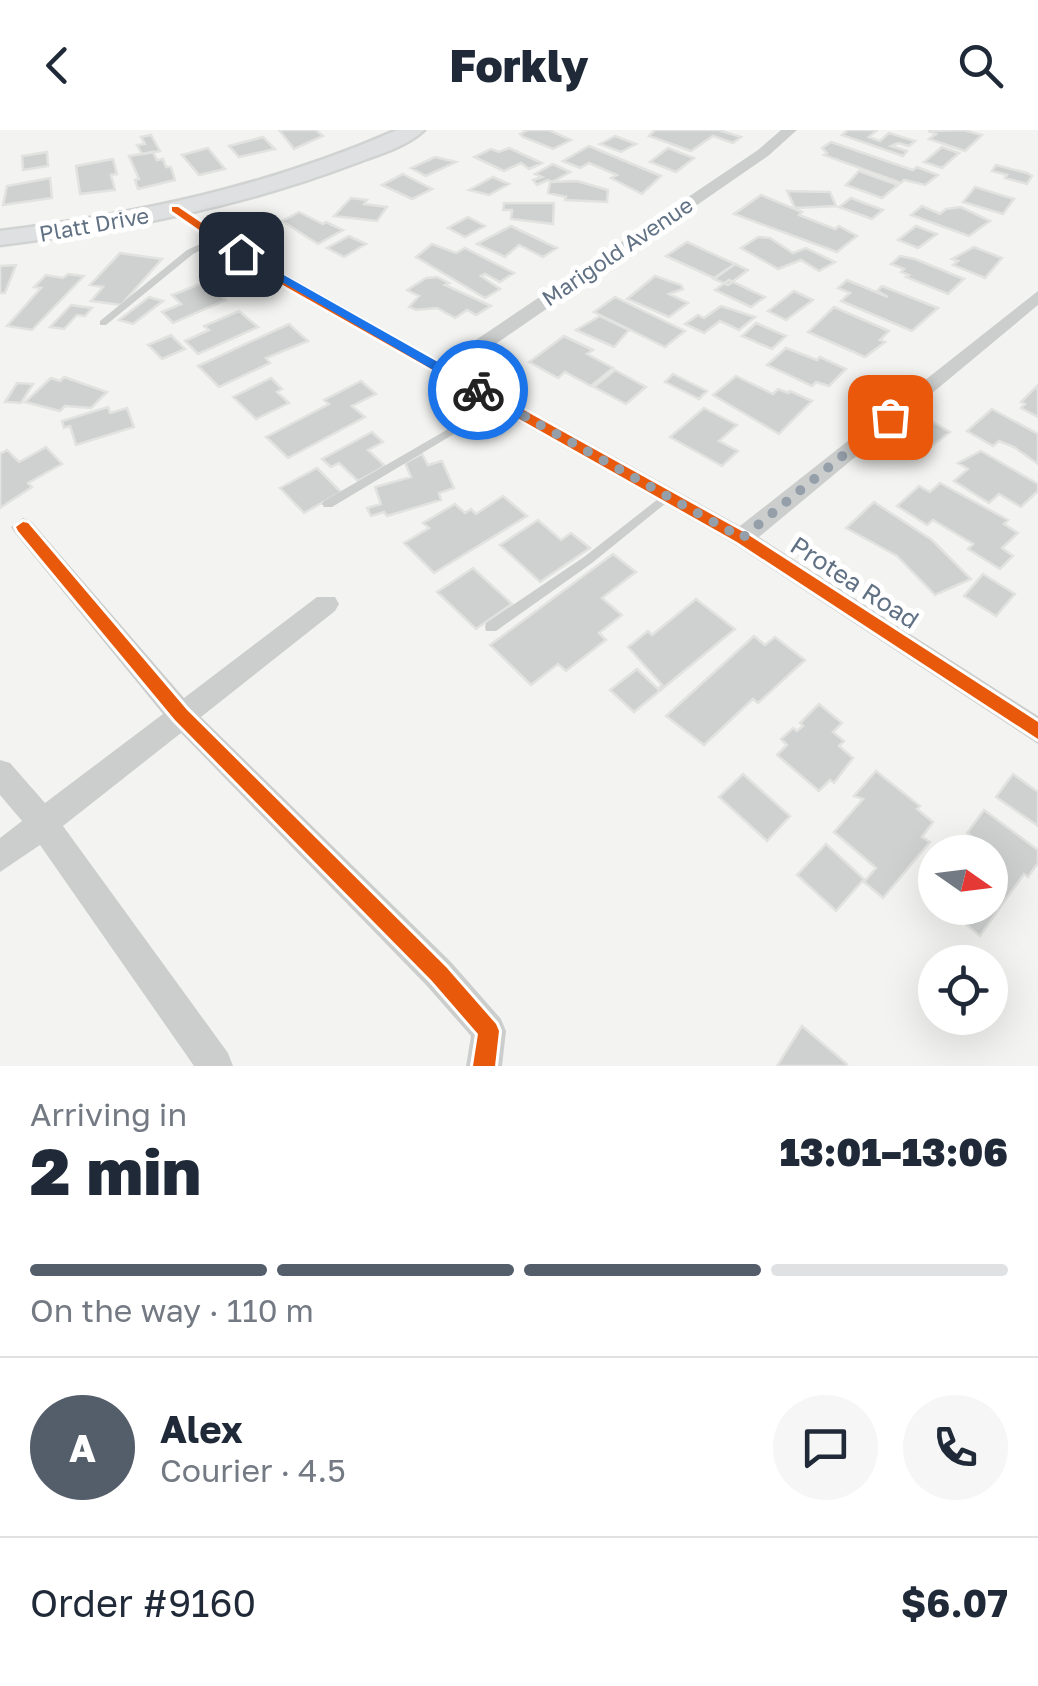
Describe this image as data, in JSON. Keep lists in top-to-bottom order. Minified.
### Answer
{"streets":{"street":["Platt Drive","Marigold Avenue","Protea Road"]},"crossings":[["Platt Drive","Protea Road"],["Marigold Avenue","Protea Road"]],"north":"right","page":{"header":"Forkly","heading":["2 min","Arriving in","13:01–13:06"],"panel":["Alex","Courier · 4.5","Order #9160","$6.07"],"bar":"On the way · 110 m","round":"A"}}
